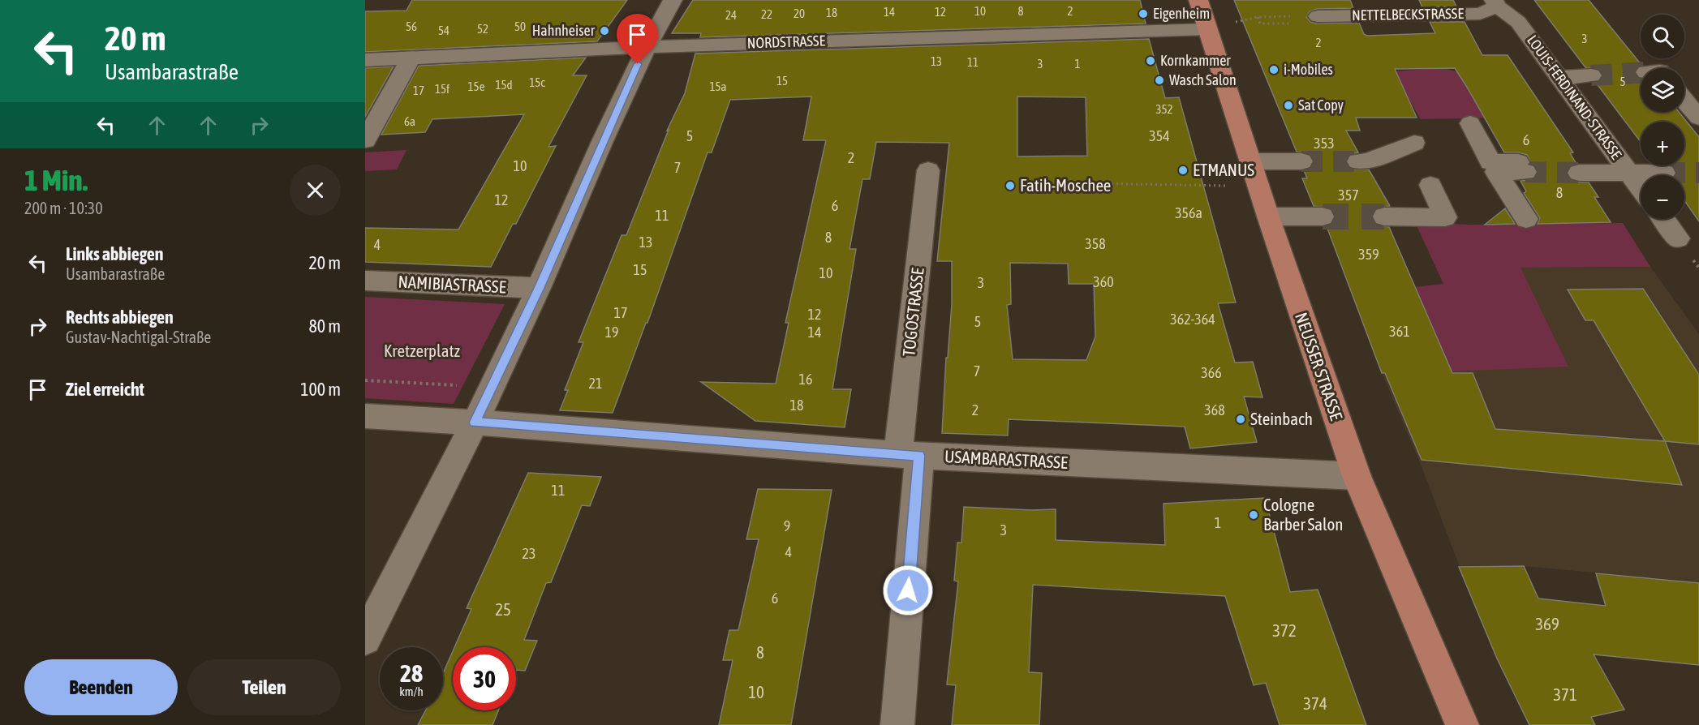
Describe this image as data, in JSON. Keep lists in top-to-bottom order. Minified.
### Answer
{"streets":{"main road":["NEUSSER STRASSE"],"street":["NETTELBECKSTRASSE","NORDSTRASSE","LOUIS-FERDINAND-STRASSE","NAMIBIASTRASSE","TOGOSTRASSE","USAMBARASTRASSE"]},"crossings":[["NETTELBECKSTRASSE","LOUIS-FERDINAND-STRASSE"],["NORDSTRASSE","NEUSSER STRASSE"],["TOGOSTRASSE","USAMBARASTRASSE"],["NEUSSER STRASSE","USAMBARASTRASSE"]],"parks":["Kretzerplatz"],"places":["Eigenheim","Hahnheiser","Kornkammer","i-Mobiles","Wasch Salon","Sat Copy","ETMANUS","Fatih-Moschee","Steinbach","Cologne Barber Salon"],"house_numbers":["10","8","2","14","12","18","20","22","24","56","50","52","54","3","2","13","11","3","1","15","5","15c","15d","15e","15a","15f","17","352","6a","5","354","6","353","2","10","7","8","357","12","6","356a","11","8","13","358","4","359","15","10","360","3","17","12","362-364","5","361","19","14","7","366","16","21","18","2","368","11","1","9","3","4","23","6","25","369","372","8","10","371","374"],"page":{"turn":["20 m","Usambarastraße"],"map_buttons":["+","−"],"heading":["1 Min.","200 m · 10:30"],"list":[{"name":"Links abbiegen","note":"Usambarastraße","value":"20 m"},{"name":"Rechts abbiegen","note":"Gustav-Nachtigal-Straße","value":"80 m"},{"name":"Ziel erreicht","value":"100 m"}],"speed":"28 km/h","limit":"30","buttons":["Beenden","Teilen"]}}
